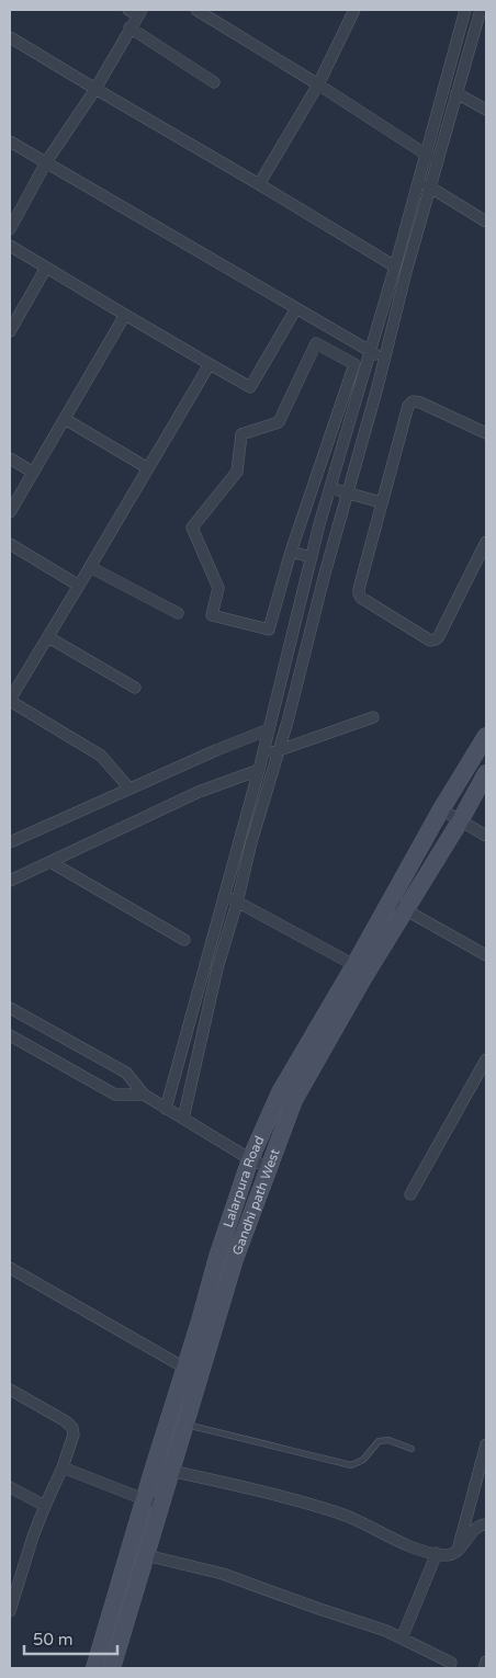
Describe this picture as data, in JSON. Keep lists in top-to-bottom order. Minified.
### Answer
{"streets":{"street":["Lalarpura Road","Gandhi path West"]},"crossings":[["Lalarpura Road","Gandhi path West"]],"scale_bar":"50 m"}
